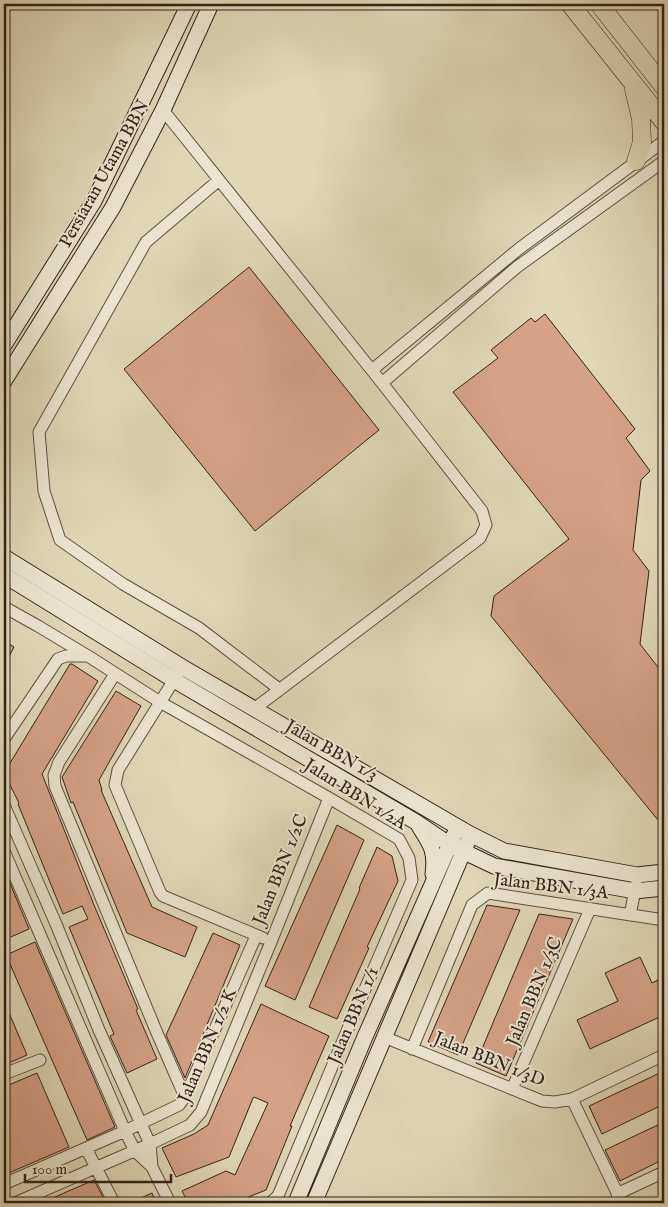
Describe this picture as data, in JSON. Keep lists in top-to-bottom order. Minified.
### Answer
{"streets":{"street":["Persiaran Utama BBN","Jalan BBN 1/3","Jalan BBN 1/2A","Jalan BBN 1/2C","Jalan BBN 1/3A","Jalan BBN 1/3C","Jalan BBN 1/1","Jalan BBN 1/2 K","Jalan BBN 1/3D"]},"crossings":[["Jalan BBN 1/3","Jalan BBN 1/2C"],["Jalan BBN 1/3","Jalan BBN 1/1"],["Jalan BBN 1/2A","Jalan BBN 1/2C"],["Jalan BBN 1/2C","Jalan BBN 1/2 K"],["Jalan BBN 1/3A","Jalan BBN 1/3C"],["Jalan BBN 1/3A","Jalan BBN 1/3D"],["Jalan BBN 1/3C","Jalan BBN 1/3D"],["Jalan BBN 1/1","Jalan BBN 1/3D"]],"scale_bar":"100 m"}
